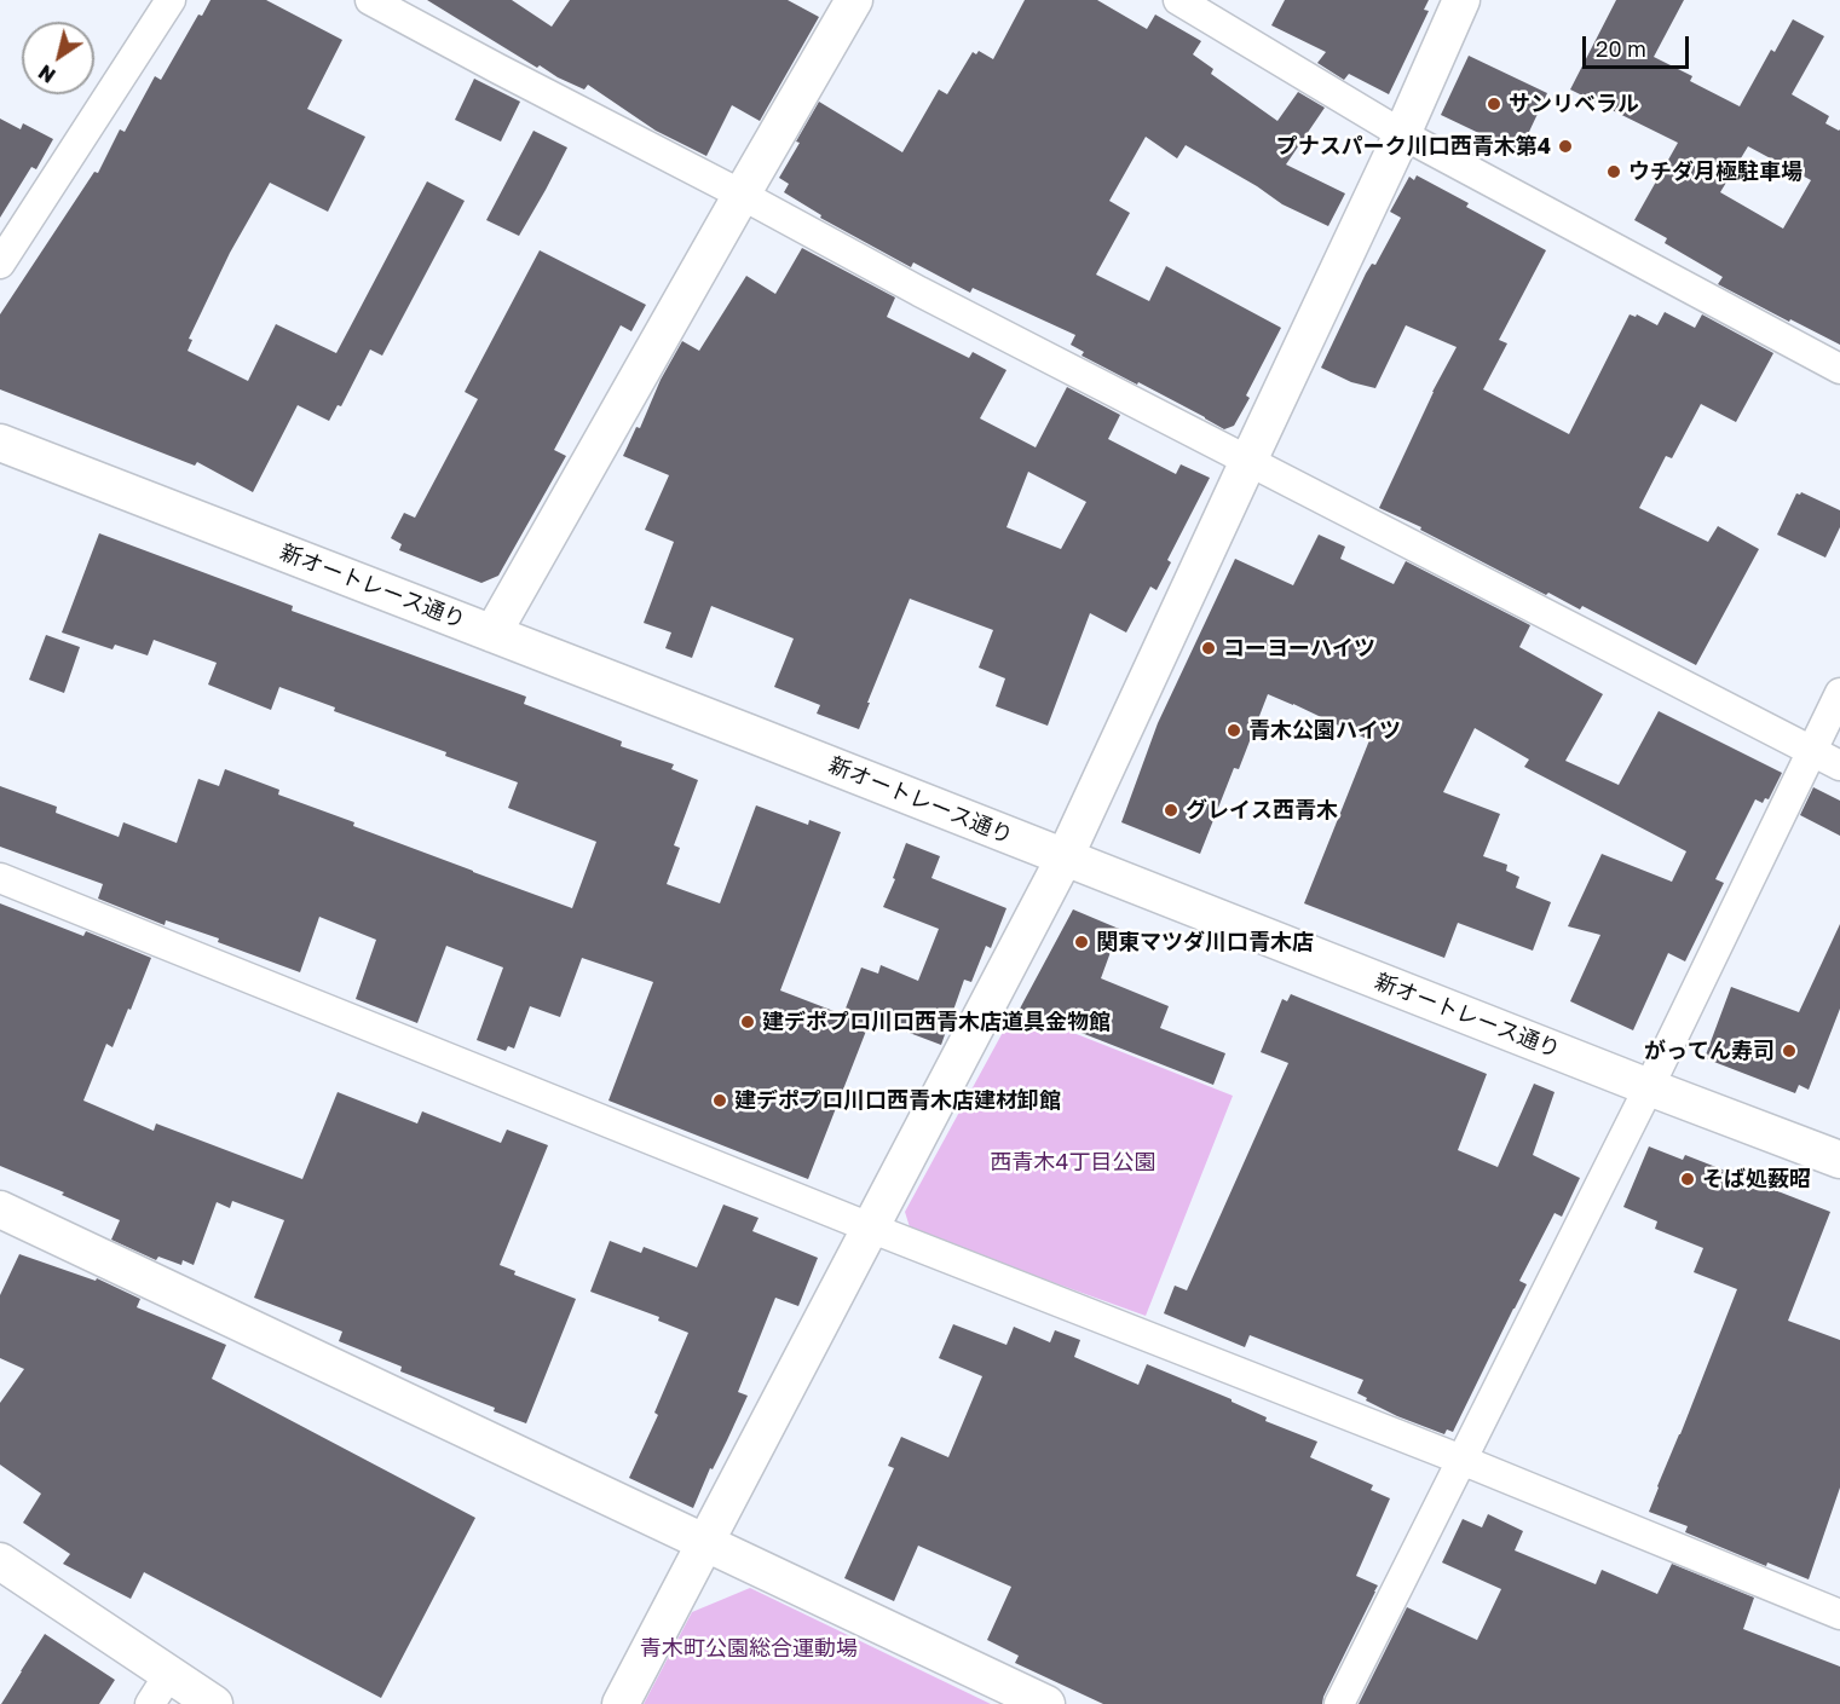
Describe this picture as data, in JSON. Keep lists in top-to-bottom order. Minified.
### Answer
{"streets":{"street":["新オートレース通り"]},"parks":["西青木4丁目公園","青木町公園総合運動場"],"places":["サンリベラル","プナスパーク川口西青木第4","ウチダ月極駐車場","コーヨーハイツ","青木公園ハイツ","グレイス西青木","関東マツダ川口青木店","建デポプロ川口西青木店道具金物館","がってん寿司","建デポプロ川口西青木店建材卸館","そば処薮昭"],"scale_bar":"20 m","north":"bottom left"}
